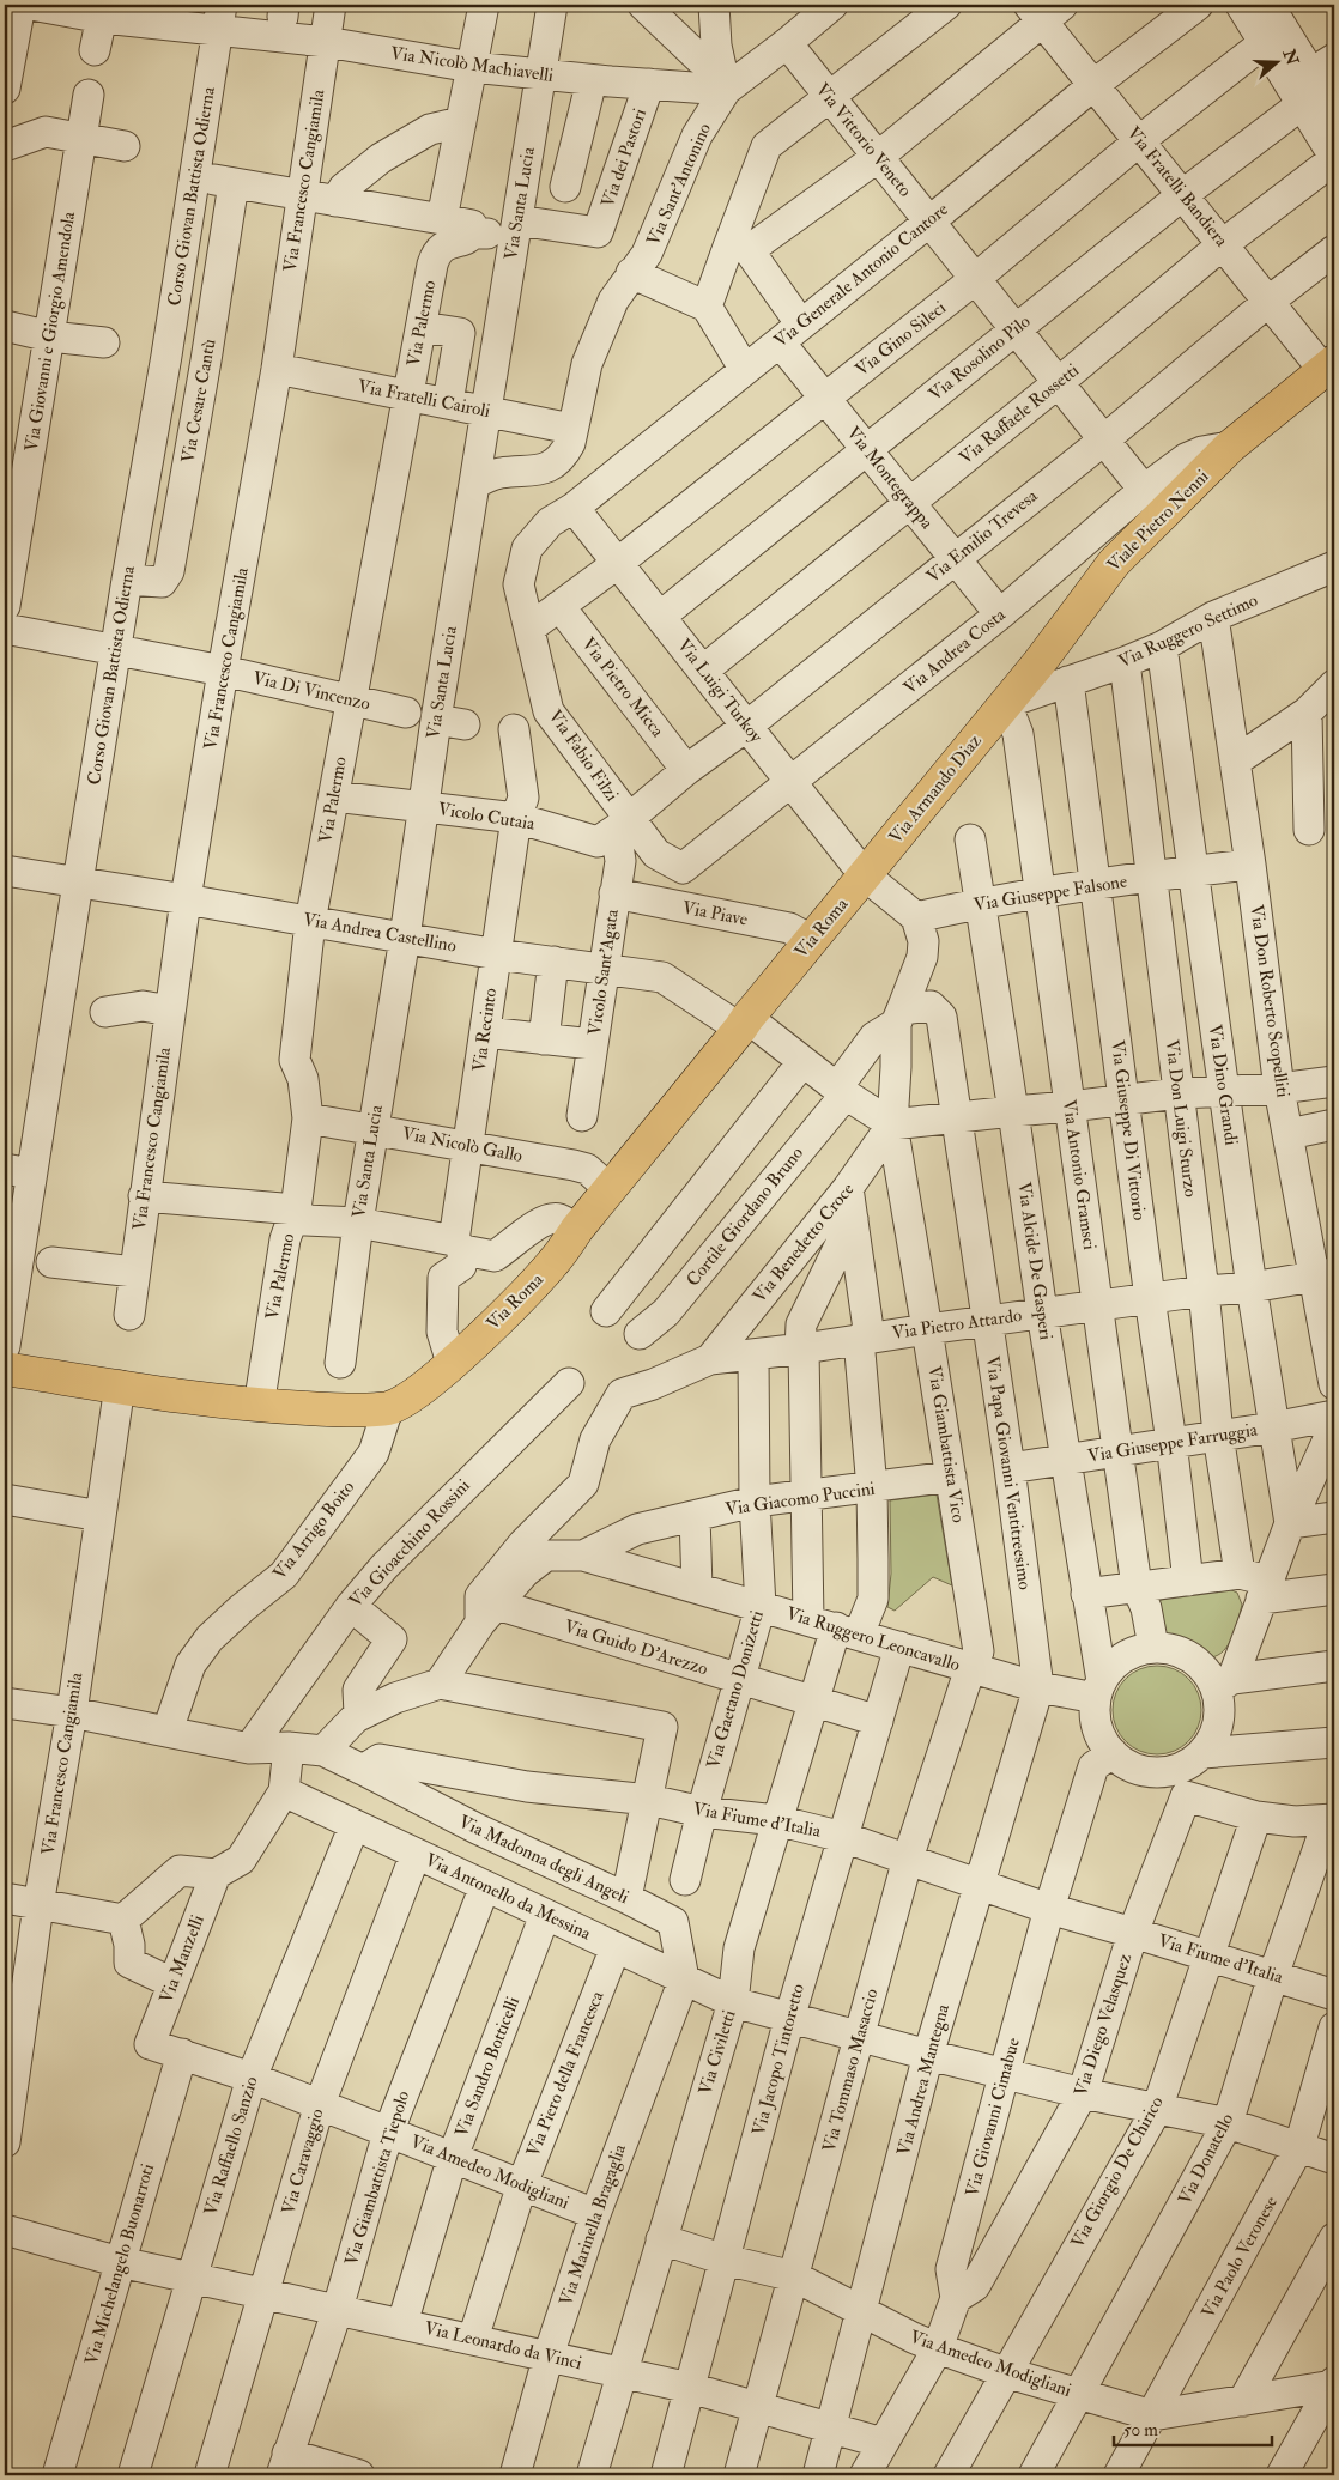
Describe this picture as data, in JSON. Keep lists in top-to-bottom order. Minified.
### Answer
{"streets":{"main road":["Viale Pietro Nenni","Via Armando Diaz","Via Roma"],"street":["Via Nicolò Machiavelli","Via Vittorio Veneto","Via dei Pastori","Via Francesco Cangiamila","Via Sant'Antonino","Via Fratelli Bandiera","Corso Giovan Battista Odierna","Via Santa Lucia","Via Generale Antonio Cantore","Via Palermo","Via Giovanni e Giorgio Amendola","Via Gino Sileci","Via Rosolino Pilo","Via Fratelli Cairoli","Via Cesare Cantù","Via Raffaele Rossetti","Via Montegrappa","Via Emilio Trevesa","Via Ruggero Settimo","Via Andrea Costa","Via Pietro Micca","Via Di Vincenzo","Via Luigi Turkoy","Via Fabio Filzi","Vicolo Cutaia","Via Giuseppe Falsone","Via Piave","Via Andrea Castellino","Vicolo Sant'Agata","Via Don Roberto Scopelliti","Via Recinto","Via Dino Grandi","Via Don Luigi Sturzo","Via Giuseppe Di Vittorio","Via Nicolò Gallo","Via Antonio Gramsci","Cortile Giordano Bruno","Via Benedetto Croce","Via Alcide De Gasperi","Via Pietro Attardo","Via Giuseppe Farruggia","Via Giambattista Vico","Via Papa Giovanni Ventitreesimo","Via Giacomo Puccini","Via Arrigo Boito","Via Gioacchino Rossini","Via Ruggero Leoncavallo","Via Guido D'Arezzo","Via Gaetano Donizetti","Via Fiume d'Italia","Via Madonna degli Angeli","Via Antonello da Messina","Via Manzelli","Via Diego Velasquez","Via Civiletti","Via Jacopo Tintoretto","Via Sandro Botticelli","Via Tommaso Masaccio","Via Piero della Francesca","Via Andrea Mantegna","Via Giovanni Cimabue","Via Raffaello Sanzio","Via Donatello","Via Caravaggio","Via Amedeo Modigliani","Via Giorgio De Chirico","Via Giambattista Tiepolo","Via Marinella Bragaglia","Via Paolo Veronese","Via Michelangelo Buonarroti","Via Leonardo da Vinci"]},"crossings":[["Via Nicolò Machiavelli","Via dei Pastori"],["Via Nicolò Machiavelli","Via Francesco Cangiamila"],["Via Nicolò Machiavelli","Via Sant'Antonino"],["Via Nicolò Machiavelli","Corso Giovan Battista Odierna"],["Via Nicolò Machiavelli","Via Santa Lucia"],["Via Vittorio Veneto","Via Generale Antonio Cantore"],["Via Vittorio Veneto","Via Gino Sileci"],["Via Vittorio Veneto","Via Rosolino Pilo"],["Via Vittorio Veneto","Via Raffaele Rossetti"],["Via Vittorio Veneto","Via Emilio Trevesa"],["Via Vittorio Veneto","Via Andrea Costa"],["Via dei Pastori","Via Santa Lucia"],["Via Francesco Cangiamila","Via Fratelli Cairoli"],["Via Francesco Cangiamila","Via Di Vincenzo"],["Via Francesco Cangiamila","Via Roma"],["Via Francesco Cangiamila","Via Andrea Castellino"],["Via Sant'Antonino","Via Santa Lucia"],["Via Sant'Antonino","Via Fratelli Cairoli"],["Via Fratelli Bandiera","Via Generale Antonio Cantore"],["Via Fratelli Bandiera","Via Gino Sileci"],["Via Fratelli Bandiera","Via Rosolino Pilo"],["Via Fratelli Bandiera","Via Raffaele Rossetti"],["Via Fratelli Bandiera","Viale Pietro Nenni"],["Via Fratelli Bandiera","Via Emilio Trevesa"],["Corso Giovan Battista Odierna","Via Cesare Cantù"],["Corso Giovan Battista Odierna","Via Di Vincenzo"],["Corso Giovan Battista Odierna","Via Andrea Castellino"],["Via Santa Lucia","Via Fratelli Cairoli"],["Via Santa Lucia","Vicolo Cutaia"],["Via Santa Lucia","Via Andrea Castellino"],["Via Santa Lucia","Via Nicolò Gallo"],["Via Generale Antonio Cantore","Via Montegrappa"],["Via Generale Antonio Cantore","Via Luigi Turkoy"],["Via Generale Antonio Cantore","Via Fabio Filzi"],["Via Palermo","Via Fratelli Cairoli"],["Via Palermo","Via Di Vincenzo"],["Via Palermo","Vicolo Cutaia"],["Via Palermo","Via Andrea Castellino"],["Via Palermo","Via Nicolò Gallo"],["Via Gino Sileci","Via Montegrappa"],["Via Gino Sileci","Via Pietro Micca"],["Via Gino Sileci","Via Luigi Turkoy"],["Via Gino Sileci","Via Fabio Filzi"],["Via Rosolino Pilo","Via Montegrappa"],["Via Rosolino Pilo","Via Luigi Turkoy"],["Via Raffaele Rossetti","Via Montegrappa"],["Via Raffaele Rossetti","Via Luigi Turkoy"],["Via Montegrappa","Via Emilio Trevesa"],["Via Montegrappa","Via Andrea Costa"],["Viale Pietro Nenni","Via Ruggero Settimo"],["Viale Pietro Nenni","Via Andrea Costa"],["Viale Pietro Nenni","Via Armando Diaz"],["Viale Pietro Nenni","Via Antonio Gramsci"],["Via Emilio Trevesa","Via Pietro Micca"],["Via Emilio Trevesa","Via Luigi Turkoy"],["Via Emilio Trevesa","Via Fabio Filzi"],["Via Emilio Trevesa","Vicolo Cutaia"],["Via Emilio Trevesa","Vicolo Sant'Agata"],["Via Ruggero Settimo","Via Armando Diaz"],["Via Ruggero Settimo","Via Don Roberto Scopelliti"],["Via Ruggero Settimo","Via Dino Grandi"],["Via Ruggero Settimo","Via Don Luigi Sturzo"],["Via Ruggero Settimo","Via Giuseppe Di Vittorio"],["Via Ruggero Settimo","Via Antonio Gramsci"],["Via Andrea Costa","Via Luigi Turkoy"],["Via Andrea Costa","Via Fabio Filzi"],["Via Luigi Turkoy","Via Armando Diaz"],["Via Luigi Turkoy","Via Roma"],["Via Fabio Filzi","Vicolo Cutaia"],["Via Fabio Filzi","Vicolo Sant'Agata"],["Via Armando Diaz","Via Roma"],["Via Armando Diaz","Via Antonio Gramsci"],["Vicolo Cutaia","Vicolo Sant'Agata"],["Vicolo Cutaia","Via Recinto"],["Via Giuseppe Falsone","Via Don Roberto Scopelliti"],["Via Giuseppe Falsone","Via Dino Grandi"],["Via Giuseppe Falsone","Via Don Luigi Sturzo"],["Via Giuseppe Falsone","Via Giuseppe Di Vittorio"],["Via Giuseppe Falsone","Via Antonio Gramsci"],["Via Giuseppe Falsone","Via Alcide De Gasperi"],["Via Giuseppe Falsone","Via Giambattista Vico"],["Via Piave","Via Roma"],["Via Piave","Vicolo Sant'Agata"],["Via Roma","Via Andrea Castellino"],["Via Roma","Via Recinto"],["Via Roma","Via Nicolò Gallo"],["Via Roma","Via Arrigo Boito"],["Via Andrea Castellino","Vicolo Sant'Agata"],["Via Andrea Castellino","Via Recinto"],["Via Andrea Castellino","Cortile Giordano Bruno"],["Via Andrea Castellino","Via Benedetto Croce"],["Via Andrea Castellino","Via Giambattista Vico"],["Via Don Roberto Scopelliti","Via Pietro Attardo"],["Via Recinto","Via Nicolò Gallo"],["Via Dino Grandi","Via Pietro Attardo"],["Via Dino Grandi","Via Giuseppe Farruggia"],["Via Don Luigi Sturzo","Via Pietro Attardo"],["Via Don Luigi Sturzo","Via Giuseppe Farruggia"],["Via Giuseppe Di Vittorio","Via Pietro Attardo"],["Via Giuseppe Di Vittorio","Via Giuseppe Farruggia"],["Via Antonio Gramsci","Via Alcide De Gasperi"],["Via Antonio Gramsci","Via Pietro Attardo"],["Via Antonio Gramsci","Via Giuseppe Farruggia"],["Via Antonio Gramsci","Via Ruggero Leoncavallo"],["Via Antonio Gramsci","Via Giovanni Cimabue"],["Via Benedetto Croce","Via Pietro Attardo"],["Via Benedetto Croce","Via Giambattista Vico"],["Via Alcide De Gasperi","Via Pietro Attardo"],["Via Alcide De Gasperi","Via Giuseppe Farruggia"],["Via Alcide De Gasperi","Via Ruggero Leoncavallo"],["Via Alcide De Gasperi","Via Giovanni Cimabue"],["Via Pietro Attardo","Via Giambattista Vico"],["Via Pietro Attardo","Via Papa Giovanni Ventitreesimo"],["Via Pietro Attardo","Via Guido D'Arezzo"],["Via Pietro Attardo","Via Gaetano Donizetti"],["Via Giuseppe Farruggia","Via Papa Giovanni Ventitreesimo"],["Via Giambattista Vico","Via Papa Giovanni Ventitreesimo"],["Via Giambattista Vico","Via Giacomo Puccini"],["Via Giambattista Vico","Via Ruggero Leoncavallo"],["Via Giambattista Vico","Via Tommaso Masaccio"],["Via Papa Giovanni Ventitreesimo","Via Ruggero Leoncavallo"],["Via Papa Giovanni Ventitreesimo","Via Andrea Mantegna"],["Via Giacomo Puccini","Via Ruggero Leoncavallo"],["Via Giacomo Puccini","Via Gaetano Donizetti"],["Via Ruggero Leoncavallo","Via Gaetano Donizetti"],["Via Ruggero Leoncavallo","Via Civiletti"],["Via Ruggero Leoncavallo","Via Jacopo Tintoretto"],["Via Ruggero Leoncavallo","Via Tommaso Masaccio"],["Via Ruggero Leoncavallo","Via Andrea Mantegna"],["Via Ruggero Leoncavallo","Via Giovanni Cimabue"],["Via Guido D'Arezzo","Via Gaetano Donizetti"],["Via Guido D'Arezzo","Via Civiletti"],["Via Guido D'Arezzo","Via Jacopo Tintoretto"],["Via Gaetano Donizetti","Via Fiume d'Italia"],["Via Fiume d'Italia","Via Madonna degli Angeli"],["Via Fiume d'Italia","Via Diego Velasquez"],["Via Fiume d'Italia","Via Civiletti"],["Via Fiume d'Italia","Via Jacopo Tintoretto"],["Via Fiume d'Italia","Via Tommaso Masaccio"],["Via Fiume d'Italia","Via Andrea Mantegna"],["Via Fiume d'Italia","Via Giovanni Cimabue"],["Via Fiume d'Italia","Via Donatello"],["Via Fiume d'Italia","Via Giorgio De Chirico"],["Via Madonna degli Angeli","Via Antonello da Messina"],["Via Madonna degli Angeli","Via Marinella Bragaglia"],["Via Antonello da Messina","Via Diego Velasquez"],["Via Antonello da Messina","Via Civiletti"],["Via Antonello da Messina","Via Jacopo Tintoretto"],["Via Antonello da Messina","Via Sandro Botticelli"],["Via Antonello da Messina","Via Tommaso Masaccio"],["Via Antonello da Messina","Via Piero della Francesca"],["Via Antonello da Messina","Via Andrea Mantegna"],["Via Antonello da Messina","Via Giovanni Cimabue"],["Via Antonello da Messina","Via Raffaello Sanzio"],["Via Antonello da Messina","Via Donatello"],["Via Antonello da Messina","Via Caravaggio"],["Via Antonello da Messina","Via Giorgio De Chirico"],["Via Antonello da Messina","Via Giambattista Tiepolo"],["Via Antonello da Messina","Via Marinella Bragaglia"],["Via Antonello da Messina","Via Paolo Veronese"],["Via Manzelli","Via Amedeo Modigliani"],["Via Diego Velasquez","Via Giovanni Cimabue"],["Via Civiletti","Via Amedeo Modigliani"],["Via Civiletti","Via Leonardo da Vinci"],["Via Jacopo Tintoretto","Via Amedeo Modigliani"],["Via Jacopo Tintoretto","Via Leonardo da Vinci"],["Via Sandro Botticelli","Via Amedeo Modigliani"],["Via Sandro Botticelli","Via Leonardo da Vinci"],["Via Tommaso Masaccio","Via Amedeo Modigliani"],["Via Tommaso Masaccio","Via Leonardo da Vinci"],["Via Piero della Francesca","Via Amedeo Modigliani"],["Via Piero della Francesca","Via Leonardo da Vinci"],["Via Andrea Mantegna","Via Amedeo Modigliani"],["Via Andrea Mantegna","Via Leonardo da Vinci"],["Via Giovanni Cimabue","Via Amedeo Modigliani"],["Via Giovanni Cimabue","Via Leonardo da Vinci"],["Via Raffaello Sanzio","Via Amedeo Modigliani"],["Via Raffaello Sanzio","Via Leonardo da Vinci"],["Via Donatello","Via Amedeo Modigliani"],["Via Caravaggio","Via Amedeo Modigliani"],["Via Caravaggio","Via Leonardo da Vinci"],["Via Amedeo Modigliani","Via Giorgio De Chirico"],["Via Amedeo Modigliani","Via Giambattista Tiepolo"],["Via Amedeo Modigliani","Via Marinella Bragaglia"],["Via Amedeo Modigliani","Via Paolo Veronese"],["Via Amedeo Modigliani","Via Michelangelo Buonarroti"],["Via Giambattista Tiepolo","Via Leonardo da Vinci"],["Via Marinella Bragaglia","Via Leonardo da Vinci"],["Via Michelangelo Buonarroti","Via Leonardo da Vinci"]],"scale_bar":"50 m","north":"right"}
